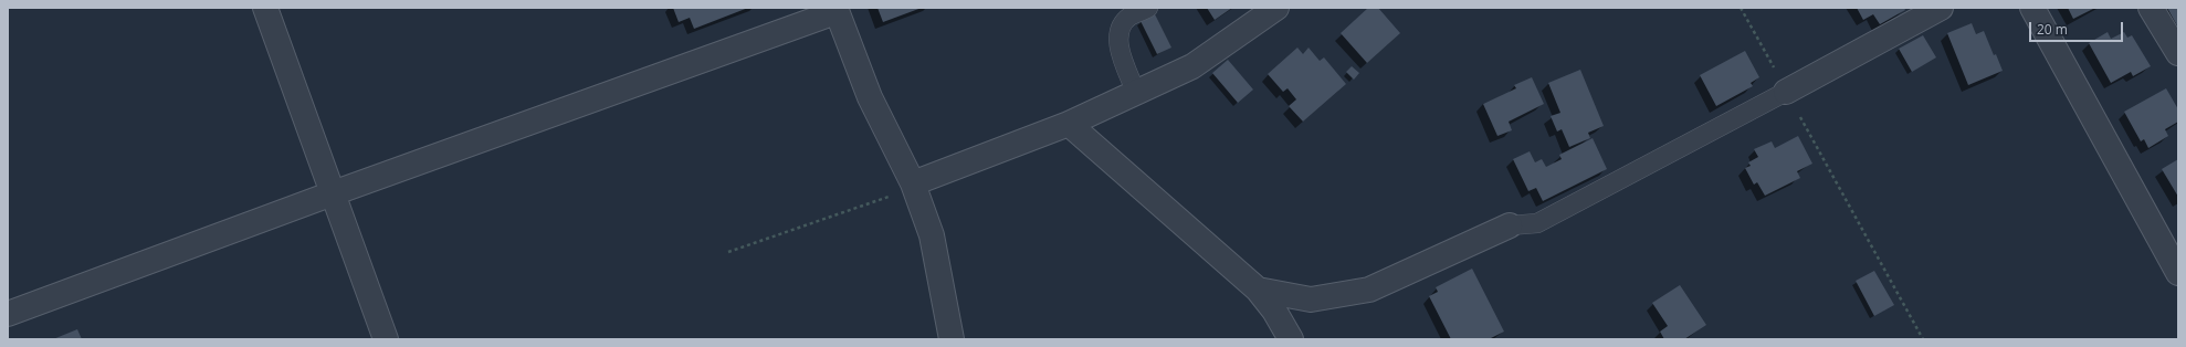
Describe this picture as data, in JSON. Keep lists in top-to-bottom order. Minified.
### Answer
{"scale_bar":"20 m"}
